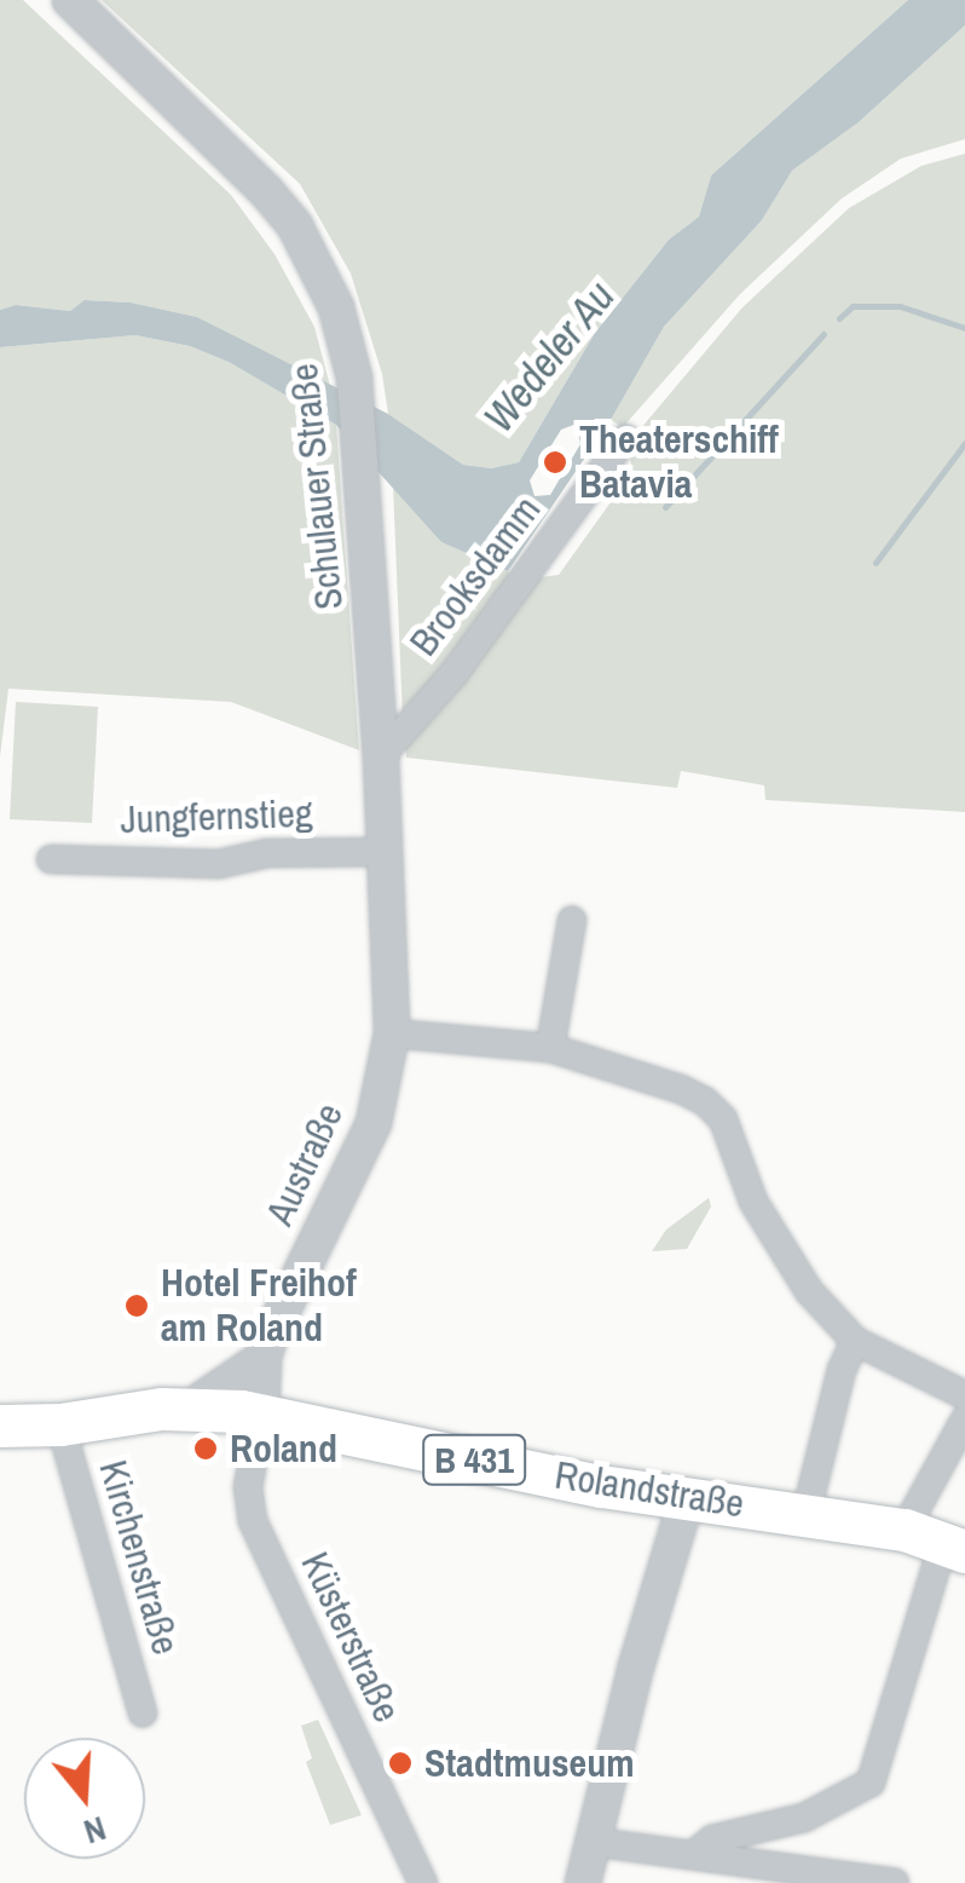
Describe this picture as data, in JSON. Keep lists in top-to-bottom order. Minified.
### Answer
{"streets":{"main road":["B 431","Rolandstraße"],"street":["Schulauer Straße","Brooksdamm","Jungfernstieg","Austraße","Kirchenstraße","Küsterstraße"]},"crossings":[["Schulauer Straße","Brooksdamm"],["Schulauer Straße","Jungfernstieg"],["Schulauer Straße","Austraße"],["Jungfernstieg","Austraße"],["Austraße","B 431"],["Austraße","Rolandstraße"],["Austraße","Küsterstraße"],["B 431","Rolandstraße"],["B 431","Kirchenstraße"],["B 431","Küsterstraße"],["Rolandstraße","Küsterstraße"]],"water":["Wedeler Au"],"places":["Theaterschiff Batavia","Hotel Freihof am Roland","Roland","Stadtmuseum"],"north":"bottom"}
